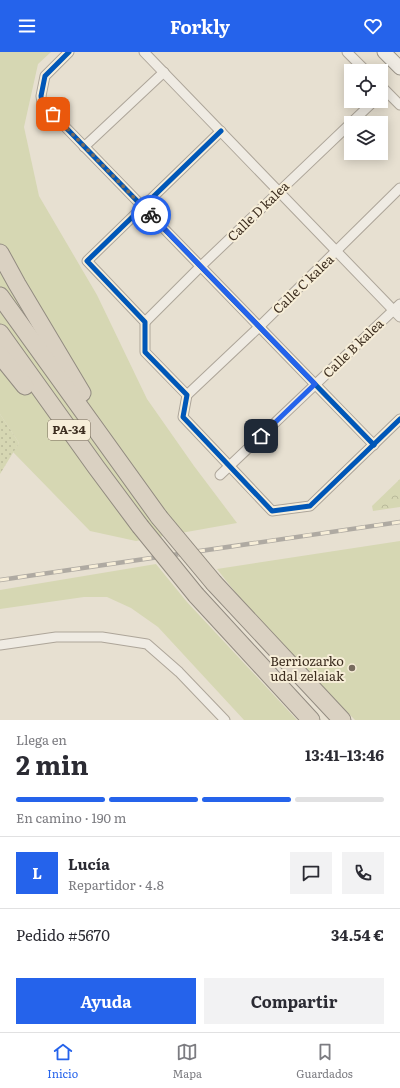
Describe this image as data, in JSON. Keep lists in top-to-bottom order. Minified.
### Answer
{"streets":{"highway":["PA-34"],"street":["Calle D kalea","Calle C kalea","Calle B kalea"]},"places":["Berriozarko udal zelaiak"],"page":{"header":"Forkly","heading":["2 min","Llega en","13:41–13:46"],"panel":["Lucía","Repartidor · 4.8","Pedido #5670","34.54 €"],"bar":"En camino · 190 m","round":"L","buttons":["Ayuda","Compartir"],"tabs":["Inicio","Mapa","Guardados"]}}
